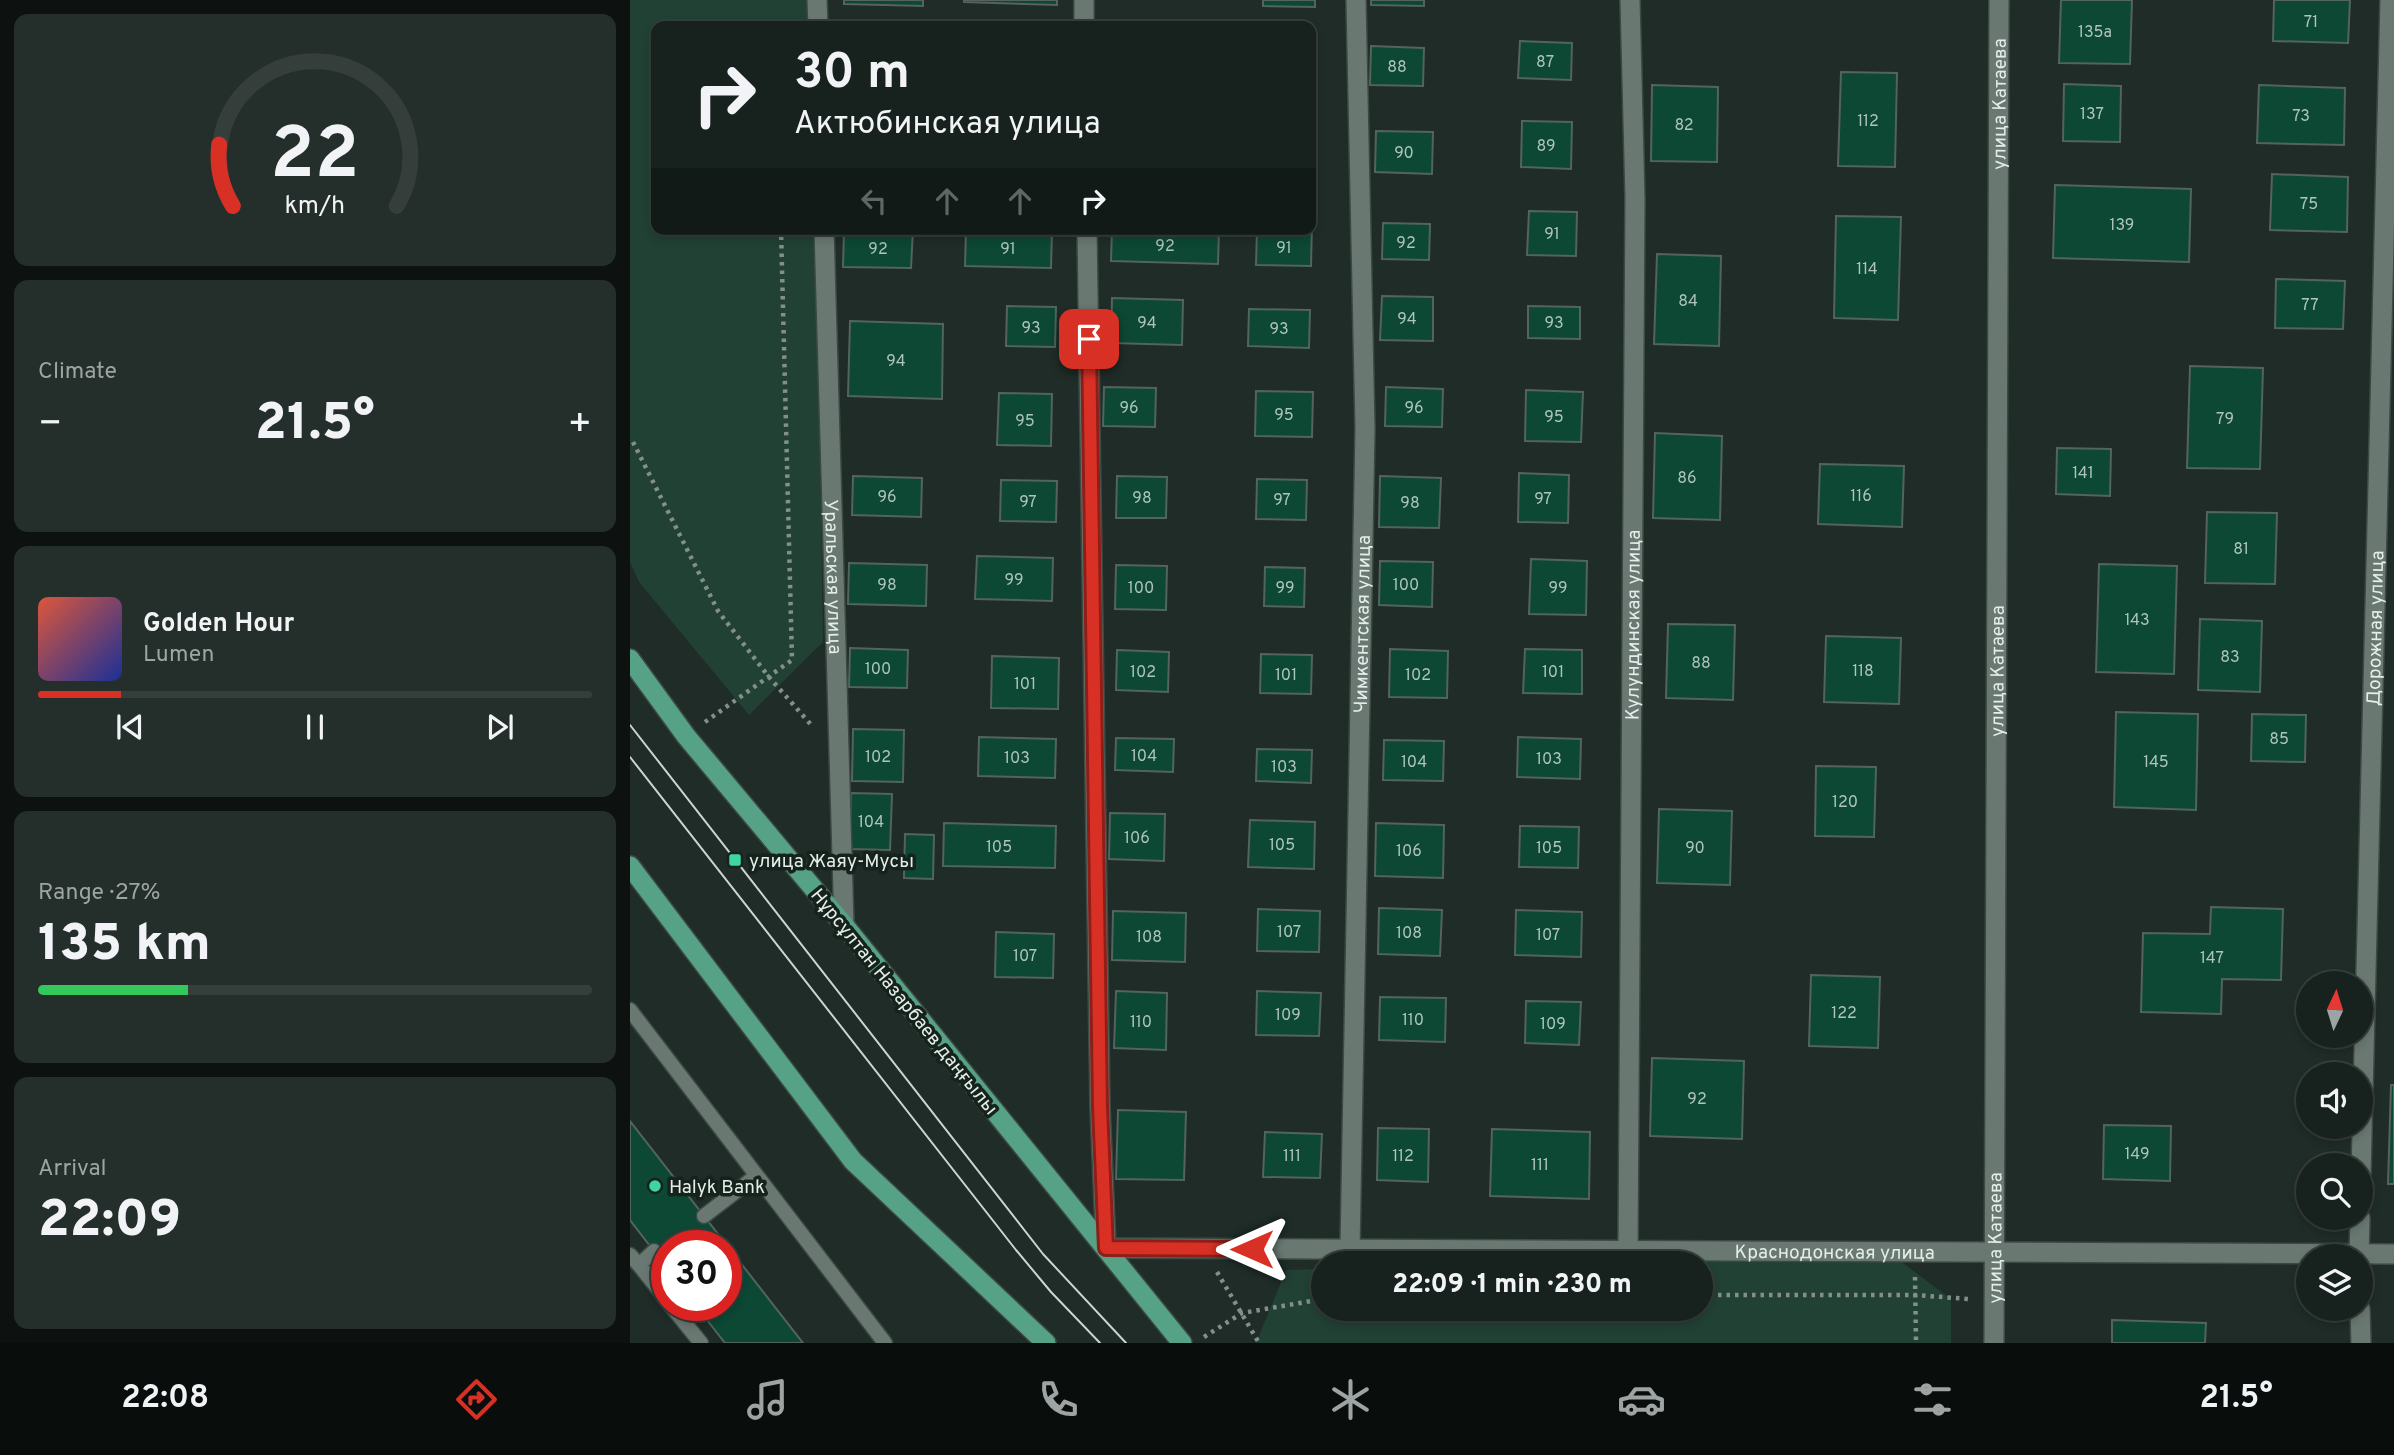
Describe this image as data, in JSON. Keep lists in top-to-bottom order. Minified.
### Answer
{"streets":{"main road":["Нұрсұлтан Назарбаев даңғылы"],"street":["улица Катаева","Уральская улица","Чимкентская улица","Кулундинская улица","Дорожная улица","Краснодонская улица"]},"crossings":[["улица Катаева","Краснодонская улица"],["Уральская улица","Нұрсұлтан Назарбаев даңғылы"],["Чимкентская улица","Краснодонская улица"],["Кулундинская улица","Краснодонская улица"],["Нұрсұлтан Назарбаев даңғылы","Краснодонская улица"]],"places":{"transit":["улица Жаяу-Мусы"],"other":["Halyk Bank"]},"house_numbers":["71","135а","87","88","137","73","112","82","89","90","75","139","91","92","92","91","92","91","114","84","77","94","94","93","93","93","94","96","96","95","95","79","95","141","86","116","96","98","97","97","97","98","81","99","98","100","100","99","99","143","83","88","100","118","102","101","101","102","101","85","104","102","103","103","104","145","103","120","104","106","105","105","105","90","106","107","108","107","108","107","147","122","109","110","110","109","92","149","111","112","111"],"north":"top","page":{"turn":["30 m","Актюбинская улица"],"tile":["Climate",["Range · 27%","135 km"],["Arrival","22:09"]],"heat":["−","21.5°","+"],"song":["Golden Hour","Lumen"],"limit":"30","trip":"22:09 · 1 min · 230 m","tabs":["22:08","21.5°"],"gauge":["22","km/h"]}}
